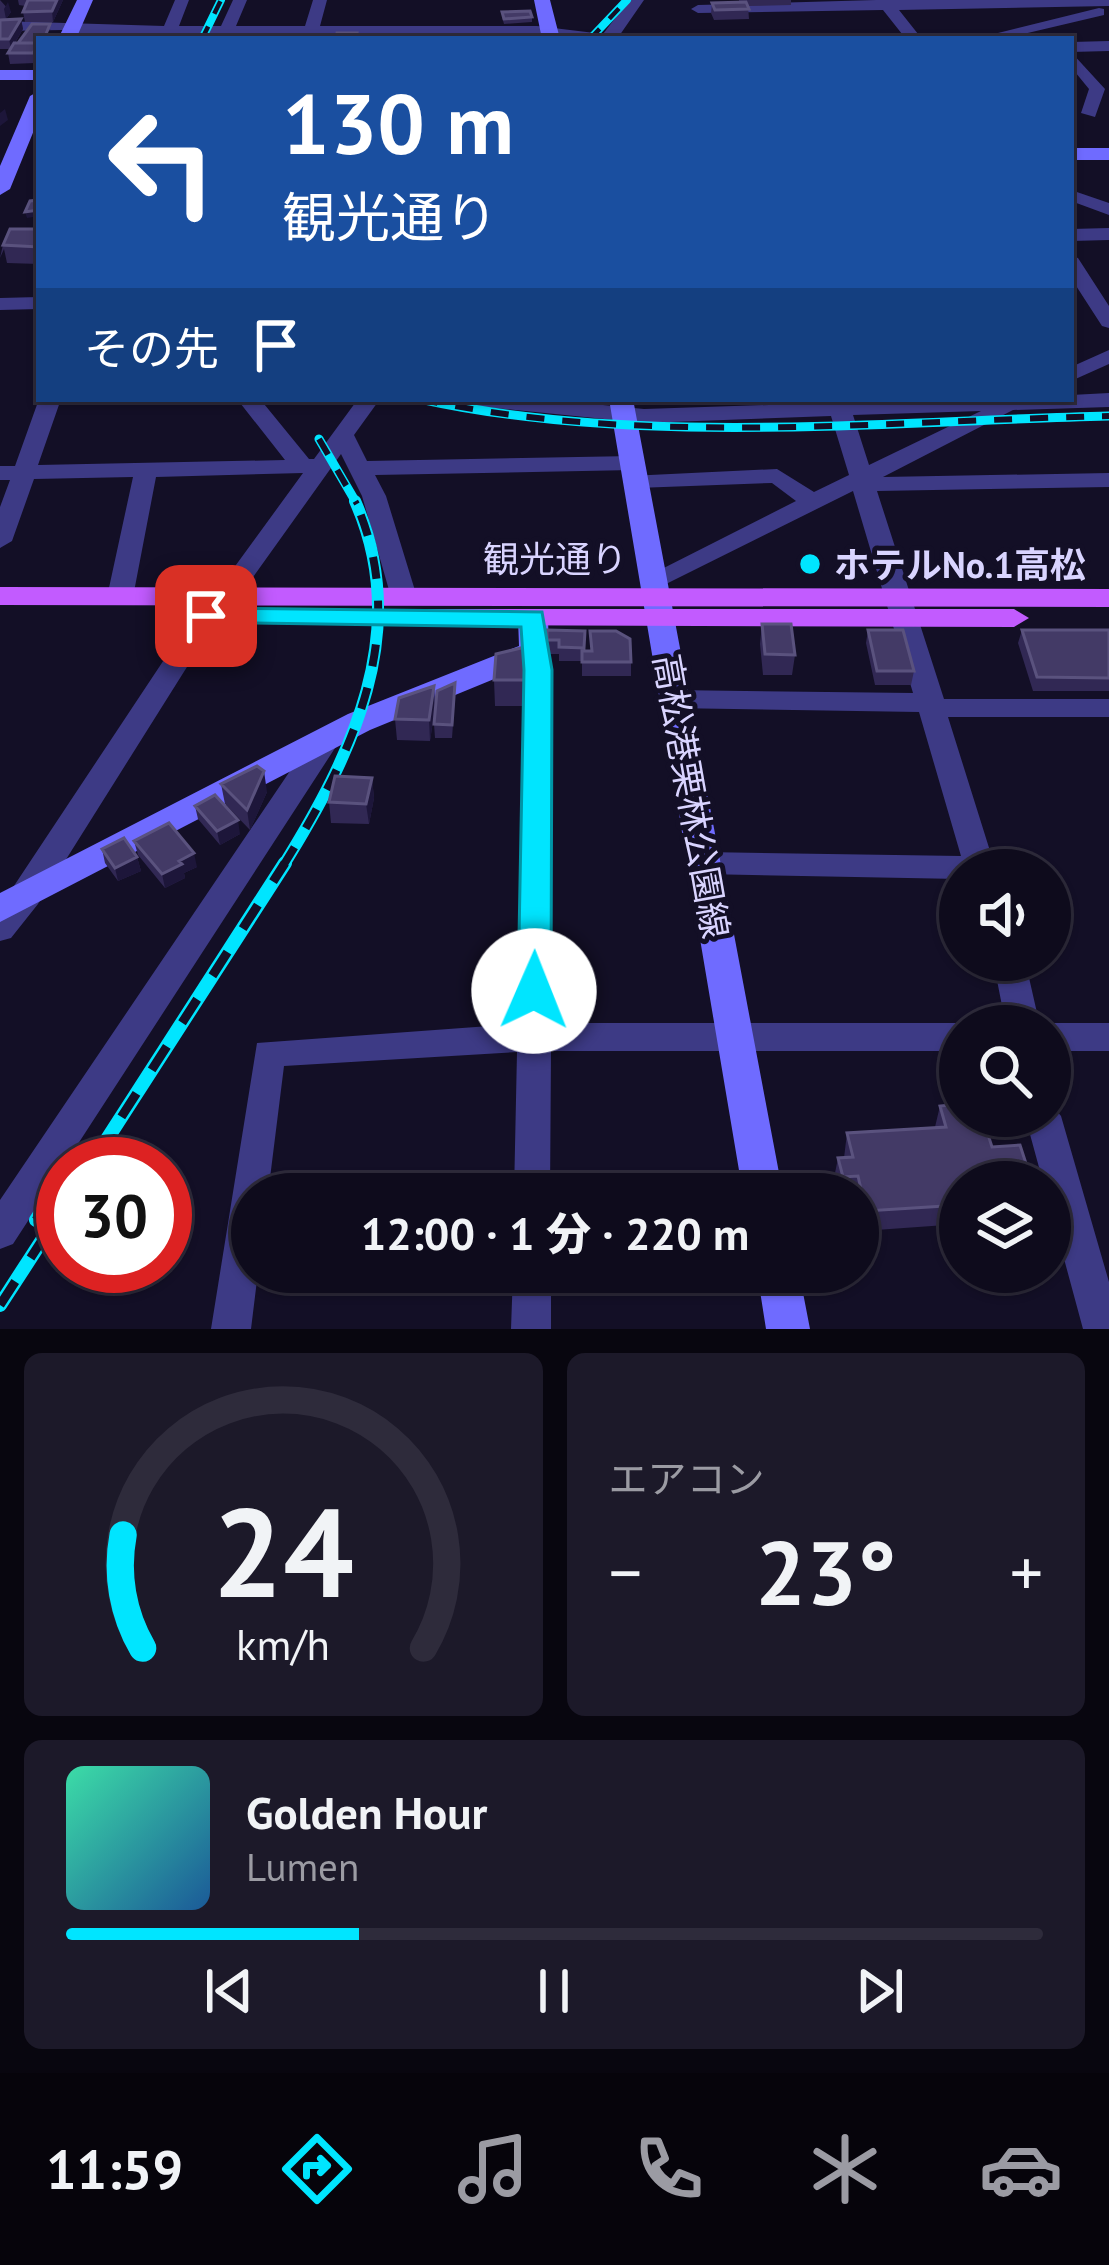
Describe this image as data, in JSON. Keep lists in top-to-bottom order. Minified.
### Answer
{"streets":{"main road":["観光通り","高松港栗林公園線"]},"crossings":[["観光通り","高松港栗林公園線"]],"places":["ホテルNo.1高松"],"page":{"turn":["130 m","観光通り"],"then":"その先","limit":"30","trip":"12:00 · 1 分 · 220 m","tile":"エアコン","heat":["−","23°","+"],"song":["Golden Hour","Lumen"],"tabs":"11:59","gauge":["24","km/h"]}}
